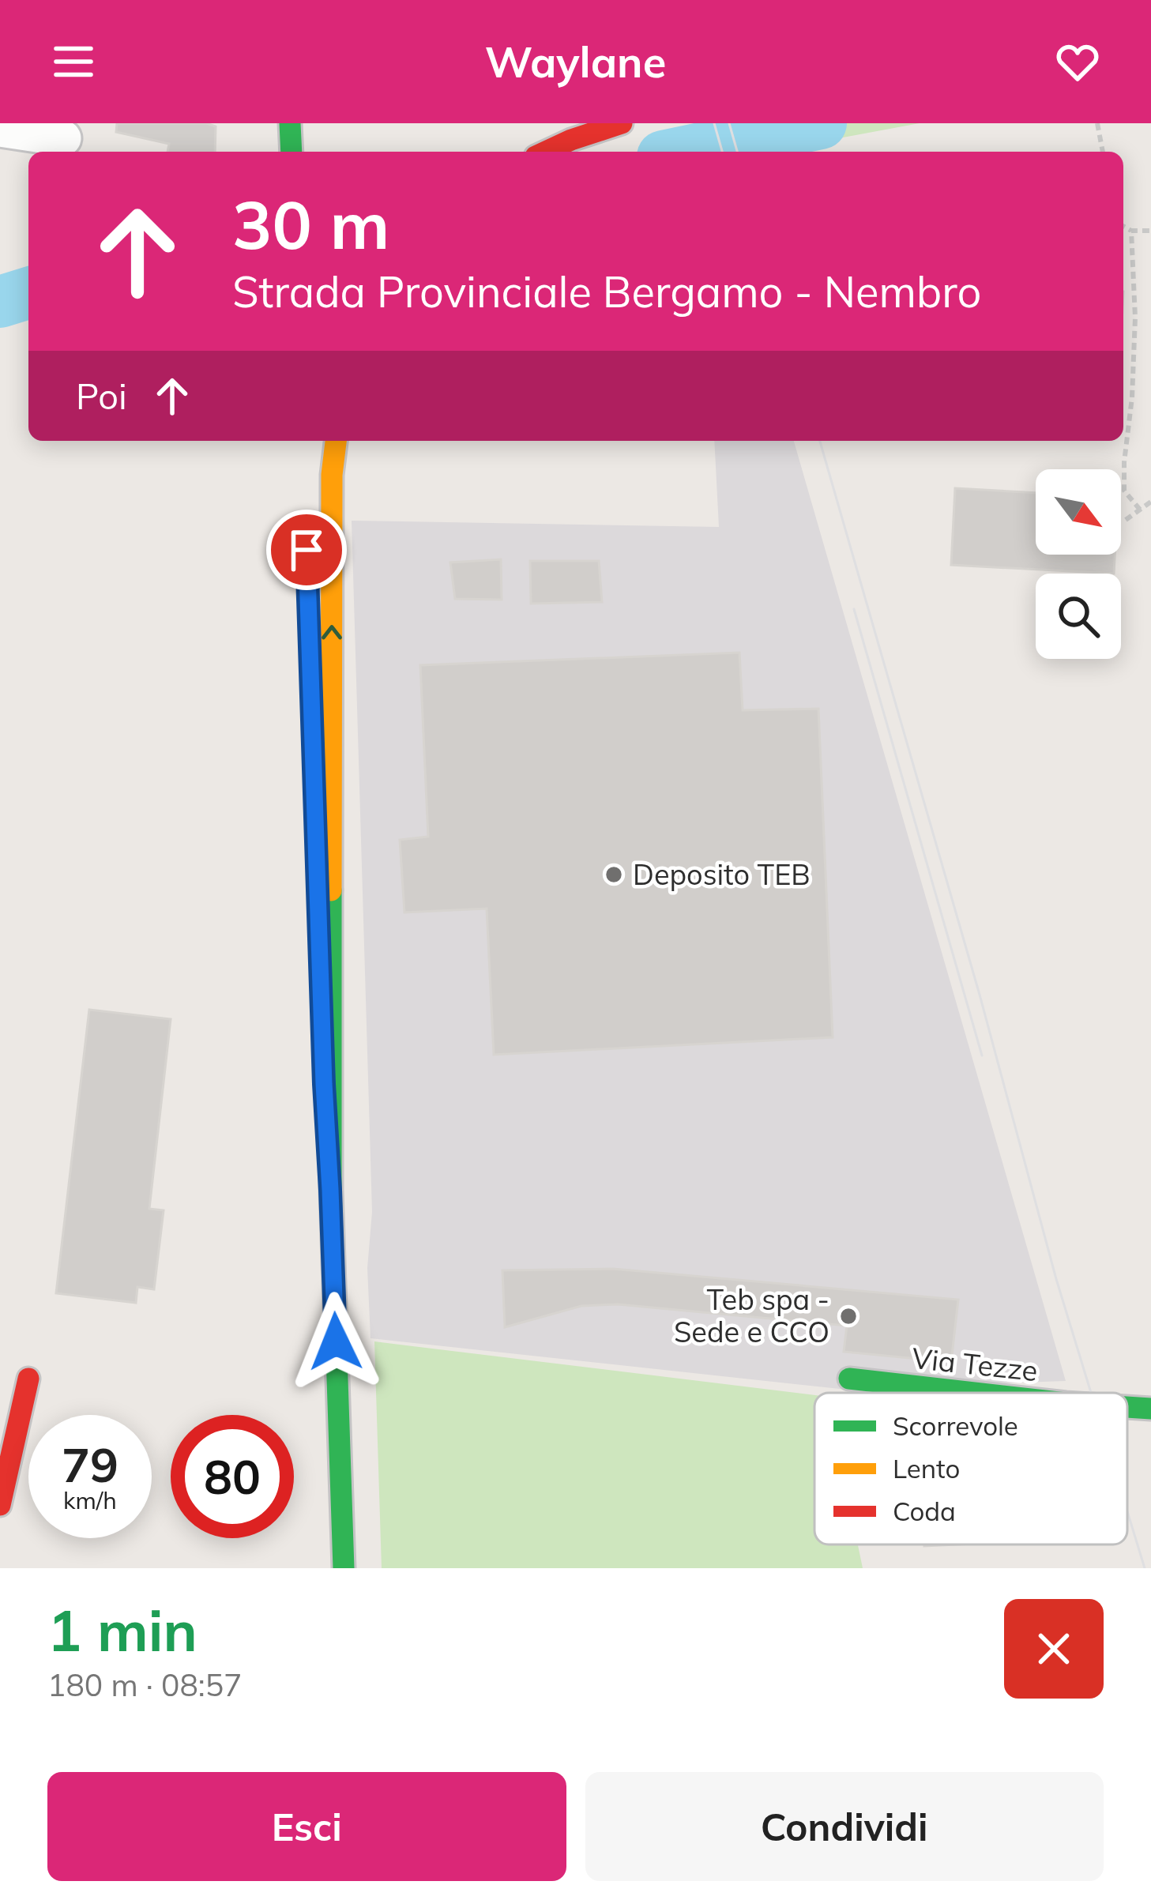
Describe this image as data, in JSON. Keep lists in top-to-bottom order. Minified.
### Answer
{"streets":{"main road":["Via Tezze"]},"places":["Deposito TEB","Teb spa - Sede e CCO"],"legend":["Scorrevole","Lento","Coda"],"north":"bottom right","page":{"header":"Waylane","turn":["30 m","Strada Provinciale Bergamo - Nembro"],"then":"Poi","speed":"79 km/h","limit":"80","heading":["1 min","180 m · 08:57"],"buttons":["Esci","Condividi"]}}
